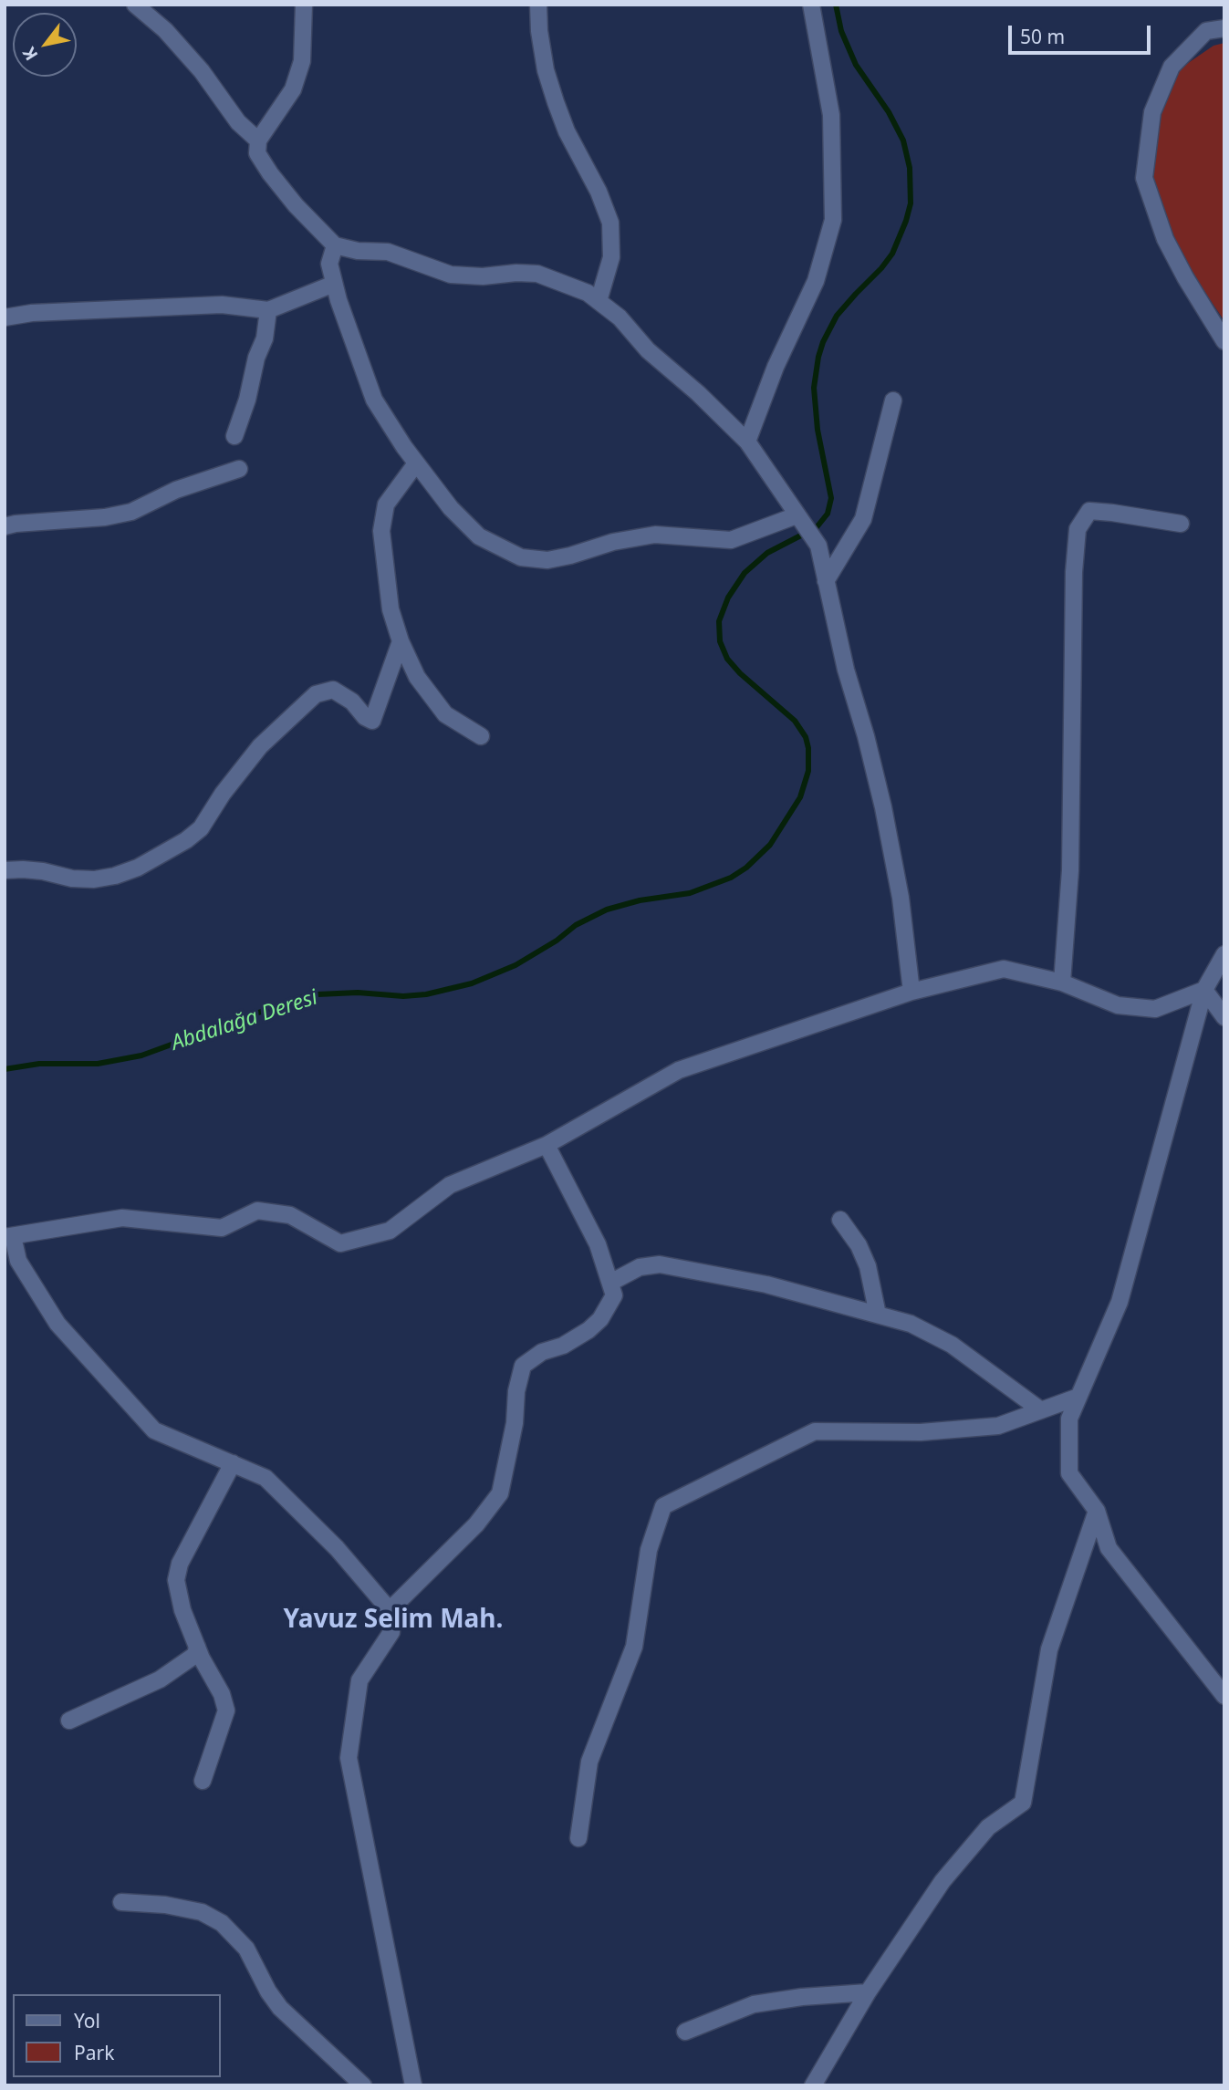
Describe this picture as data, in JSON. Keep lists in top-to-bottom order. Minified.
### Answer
{"districts":["Yavuz Selim Mah."],"water":["Abdalağa Deresi"],"legend":["Yol","Park"],"scale_bar":"50 m","north":"bottom left"}
